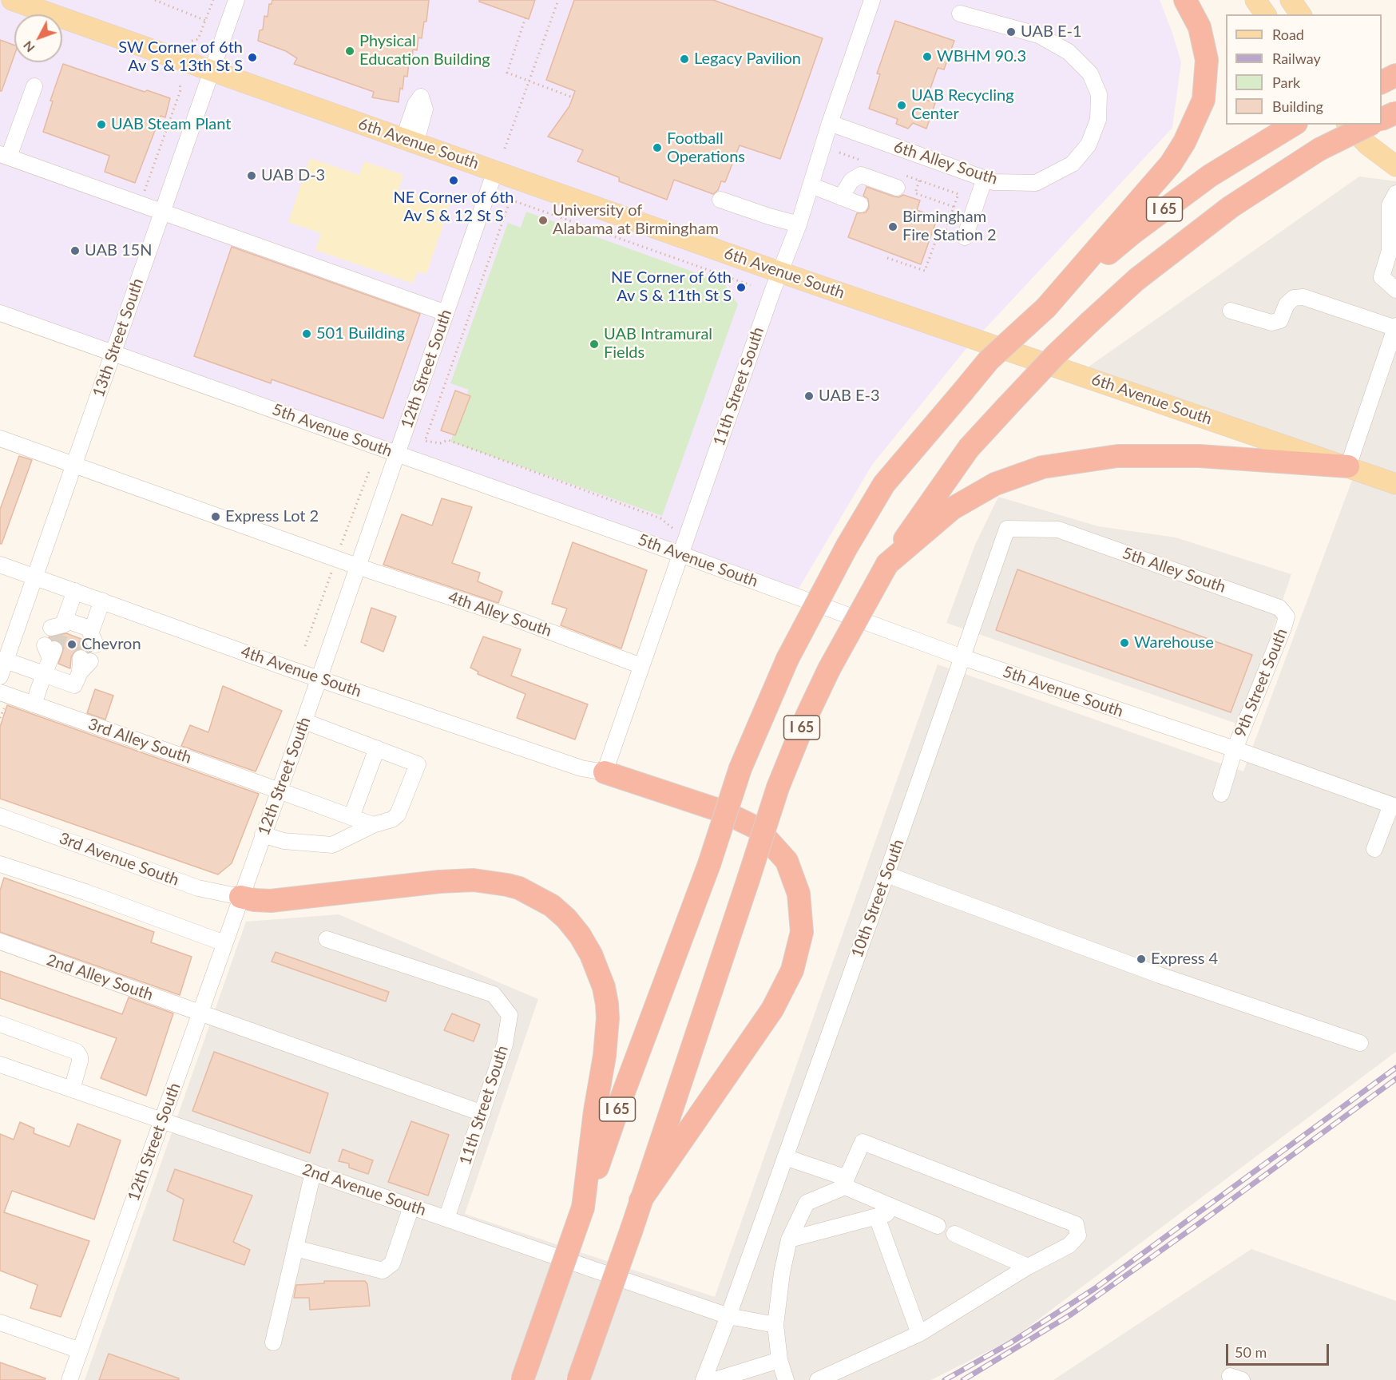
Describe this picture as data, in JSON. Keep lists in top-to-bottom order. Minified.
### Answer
{"streets":{"highway":["I 65"],"main road":["6th Avenue South"],"street":["6th Alley South","13th Street South","12th Street South","11th Street South","5th Avenue South","5th Alley South","4th Alley South","4th Avenue South","9th Street South","3rd Alley South","3rd Avenue South","10th Street South","2nd Alley South","2nd Avenue South"]},"crossings":[["6th Avenue South","13th Street South"],["6th Avenue South","12th Street South"],["6th Avenue South","11th Street South"],["6th Alley South","11th Street South"],["13th Street South","5th Avenue South"],["13th Street South","4th Alley South"],["13th Street South","4th Avenue South"],["12th Street South","5th Avenue South"],["12th Street South","4th Alley South"],["12th Street South","4th Avenue South"],["12th Street South","3rd Alley South"],["12th Street South","3rd Avenue South"],["12th Street South","2nd Alley South"],["12th Street South","2nd Avenue South"],["11th Street South","5th Avenue South"],["11th Street South","4th Alley South"],["11th Street South","4th Avenue South"],["11th Street South","2nd Alley South"],["11th Street South","2nd Avenue South"],["5th Avenue South","9th Street South"],["5th Avenue South","10th Street South"],["5th Alley South","9th Street South"],["5th Alley South","10th Street South"],["10th Street South","2nd Avenue South"]],"places":["UAB E-1","Physical Education Building","WBHM 90.3","SW Corner of 6th Av S & 13th St S","Legacy Pavilion","UAB Recycling Center","UAB Steam Plant","Football Operations","UAB D-3","NE Corner of 6th Av S & 12 St S","University of Alabama at Birmingham","Birmingham Fire Station 2","UAB 15N","NE Corner of 6th Av S & 11th St S","501 Building","UAB Intramural Fields","UAB E-3","Express Lot 2","Warehouse","Chevron","Express 4"],"legend":["Road","Railway","Park","Building"],"scale_bar":"50 m","north":"bottom left"}
